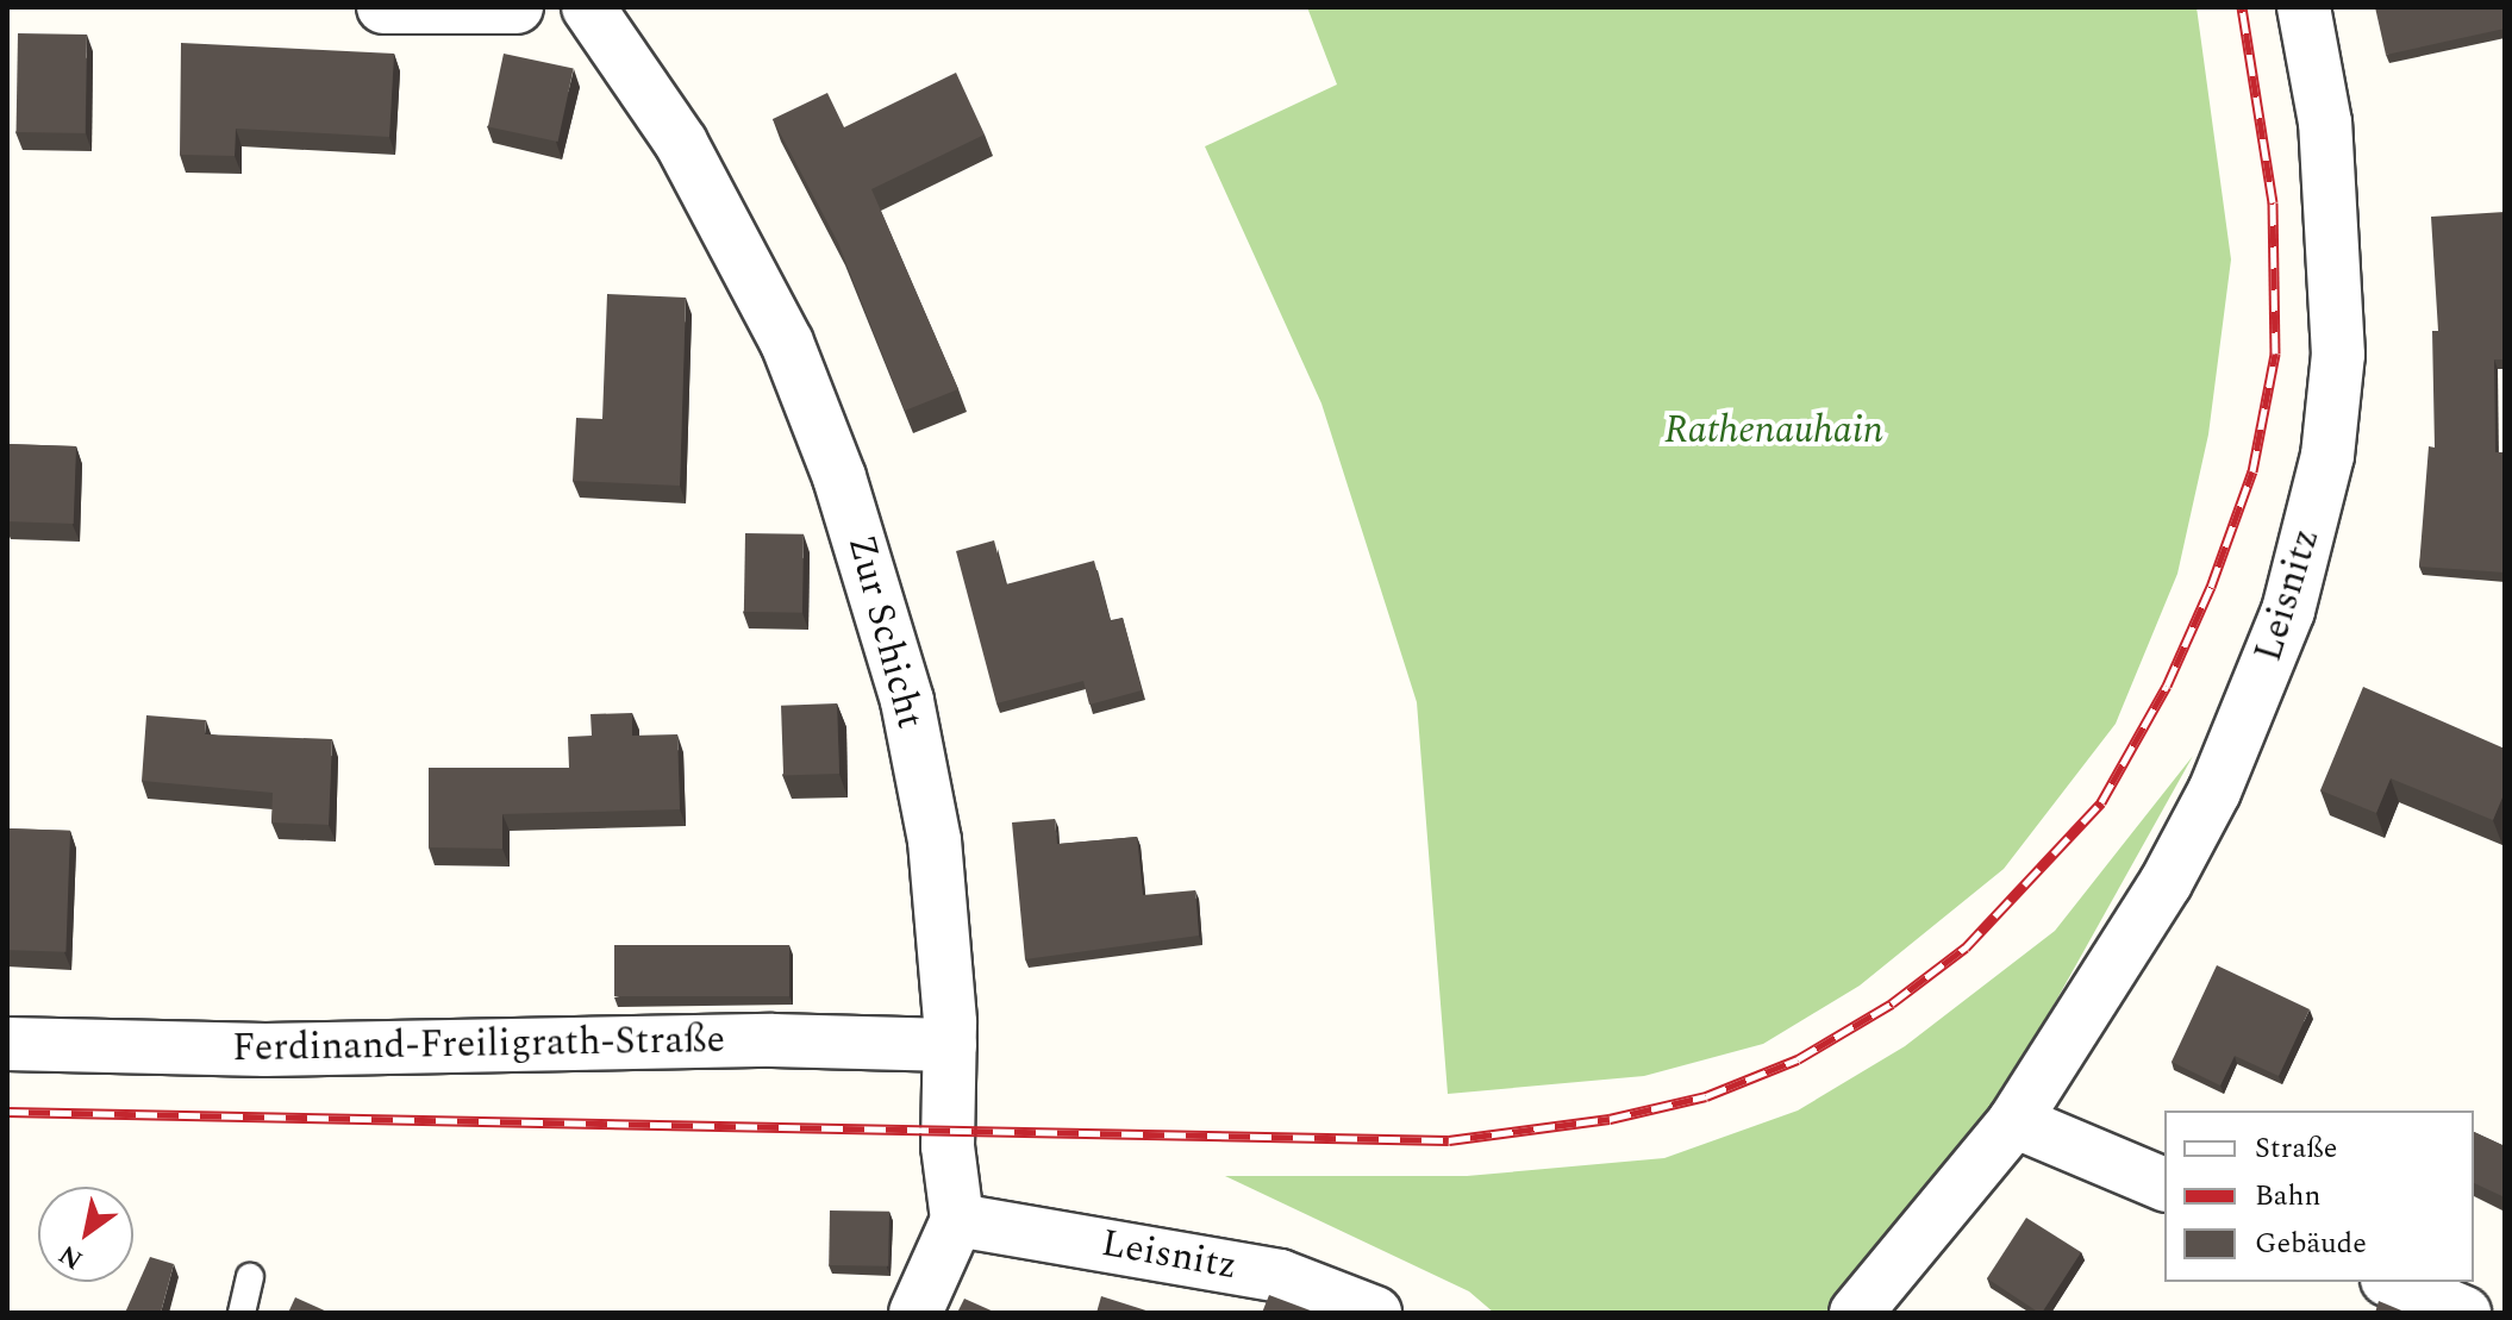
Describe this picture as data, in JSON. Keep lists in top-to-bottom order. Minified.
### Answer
{"streets":{"street":["Leisnitz","Zur Schicht","Ferdinand-Freiligrath-Straße"]},"crossings":[["Leisnitz","Zur Schicht"],["Zur Schicht","Ferdinand-Freiligrath-Straße"]],"parks":["Rathenauhain"],"legend":["Straße","Bahn","Gebäude"],"north":"bottom left"}
